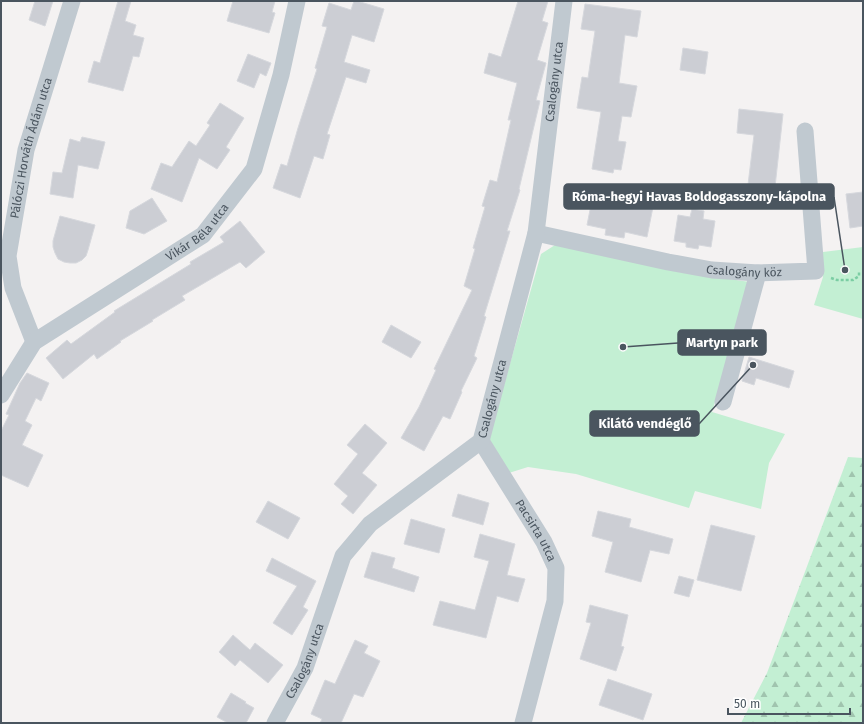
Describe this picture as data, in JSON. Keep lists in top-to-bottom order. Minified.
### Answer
{"streets":{"street":["Csalogány utca","Pálóczi Horváth Ádám utca","Vikár Béla utca","Csalogány köz","Pacsirta utca"]},"crossings":[["Csalogány utca","Csalogány köz"],["Csalogány utca","Pacsirta utca"],["Pálóczi Horváth Ádám utca","Vikár Béla utca"]],"places":["Róma-hegyi Havas Boldogasszony-kápolna","Martyn park","Kilátó vendéglő"],"scale_bar":"50 m"}
